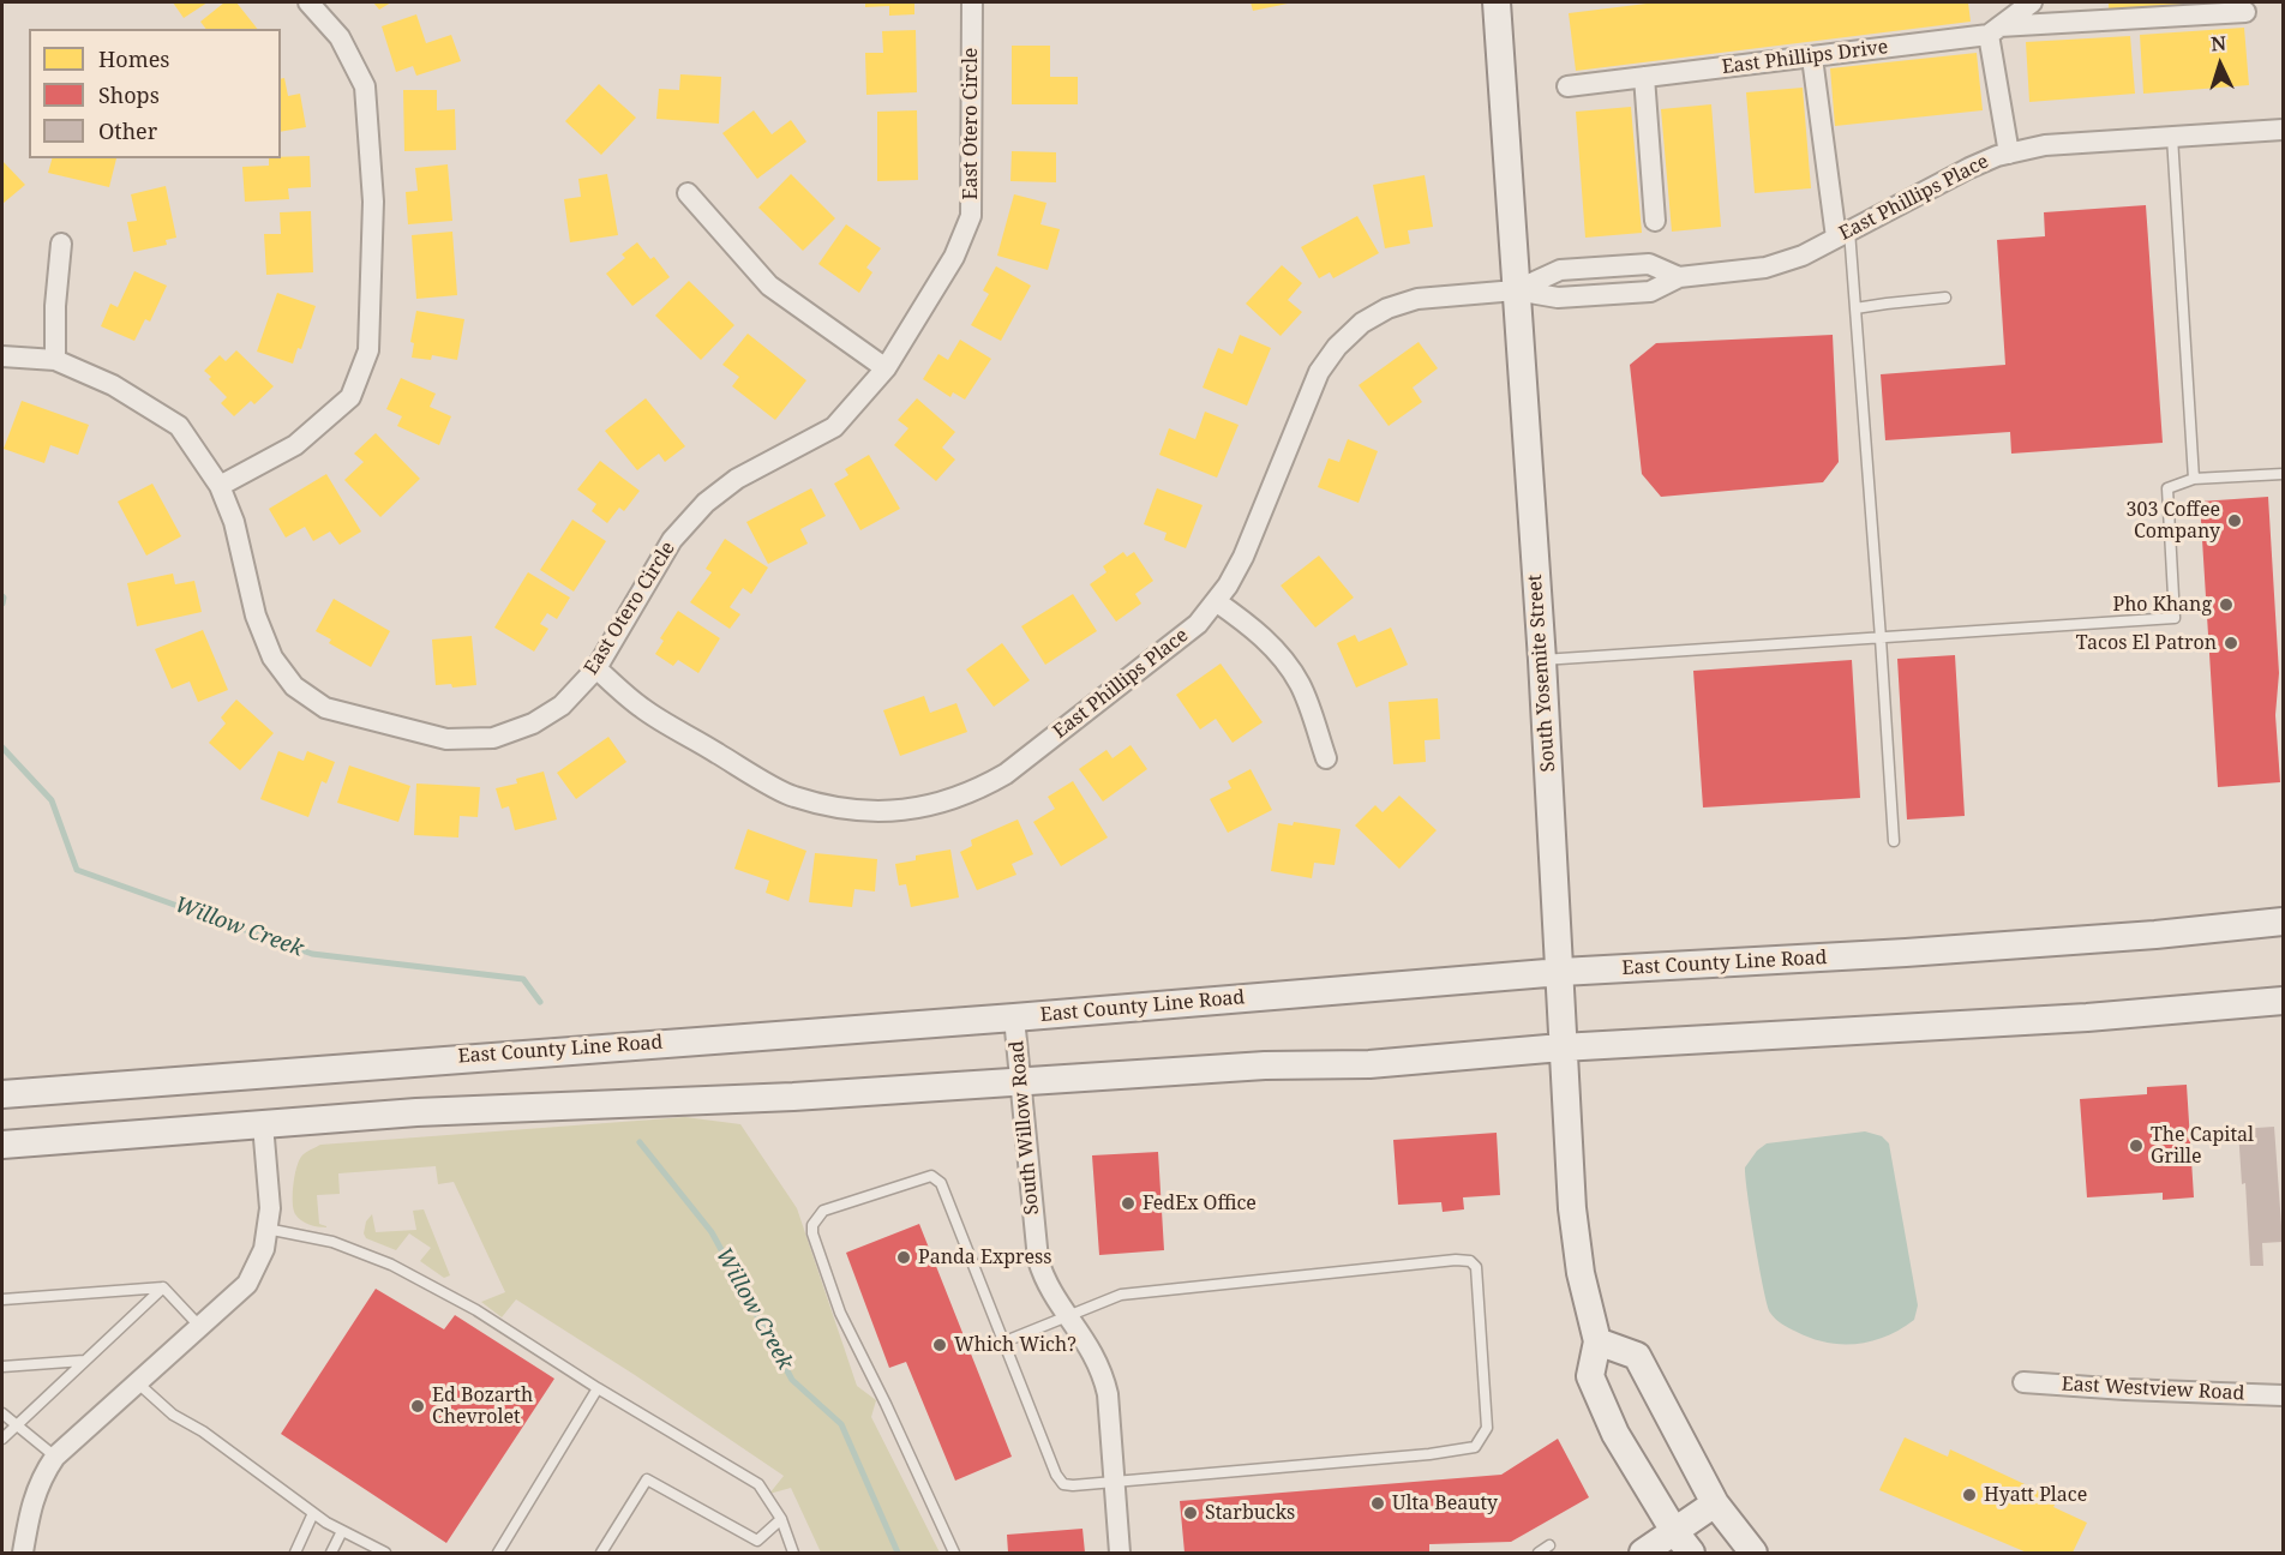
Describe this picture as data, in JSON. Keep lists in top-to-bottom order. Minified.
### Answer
{"streets":{"main road":["South Yosemite Street","East County Line Road"],"street":["East Phillips Drive","East Otero Circle","East Phillips Place","South Willow Road","East Westview Road"]},"crossings":[["East Otero Circle","East Phillips Place"],["East Phillips Place","South Yosemite Street"],["South Yosemite Street","East County Line Road"],["East County Line Road","South Willow Road"]],"water":["Willow Creek"],"places":["303 Coffee Company","Pho Khang","Tacos El Patron","The Capital Grille","FedEx Office","Panda Express","Which Wich?","Ed Bozarth Chevrolet","Hyatt Place","Ulta Beauty","Starbucks"],"legend":["Homes","Shops","Other"],"north":"top"}
